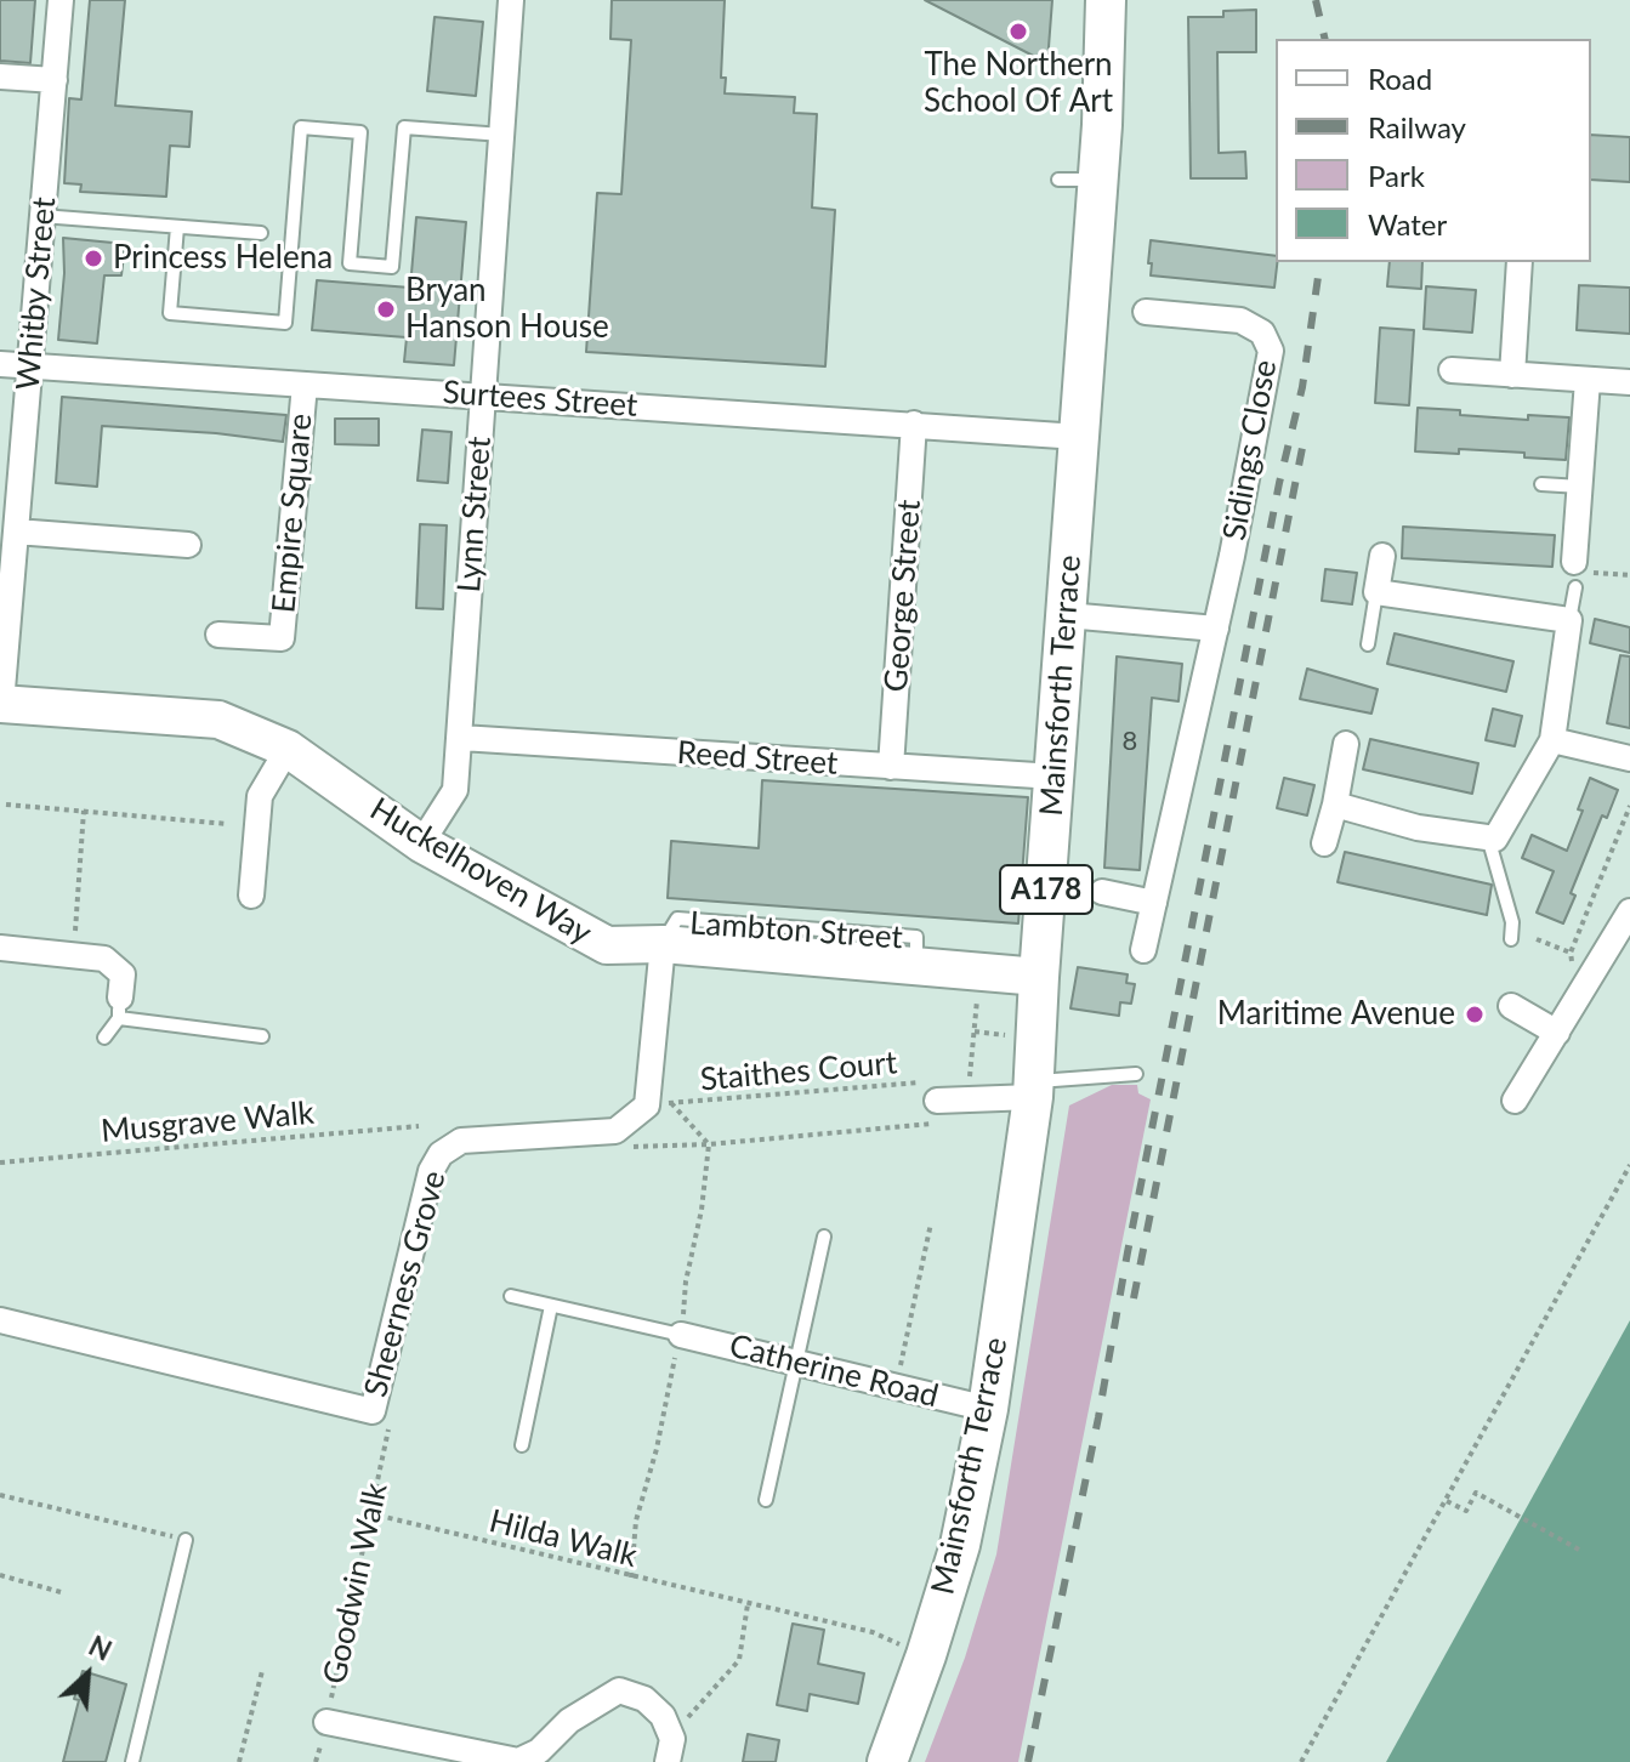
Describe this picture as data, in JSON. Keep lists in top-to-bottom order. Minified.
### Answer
{"streets":{"main road":["Mainsforth Terrace","A178"],"street":["Whitby Street","Surtees Street","Sidings Close","Empire Square","Lynn Street","George Street","Reed Street","Huckelhoven Way","Sheerness Grove","Catherine Road"],"path":["Staithes Court","Musgrave Walk","Hilda Walk","Goodwin Walk"]},"crossings":[["Whitby Street","Surtees Street"],["Whitby Street","Huckelhoven Way"],["Surtees Street","Empire Square"],["Surtees Street","Lynn Street"],["Surtees Street","George Street"],["Surtees Street","Mainsforth Terrace"],["Lynn Street","Reed Street"],["Lynn Street","Huckelhoven Way"],["George Street","Reed Street"],["Mainsforth Terrace","Reed Street"],["Mainsforth Terrace","Huckelhoven Way"],["Mainsforth Terrace","Catherine Road"],["Sheerness Grove","Goodwin Walk"],["Hilda Walk","Goodwin Walk"]],"places":["The Northern School Of Art","Princess Helena","Bryan Hanson House","Maritime Avenue"],"house_numbers":["8"],"legend":["Road","Railway","Park","Water"],"north":"top right"}
